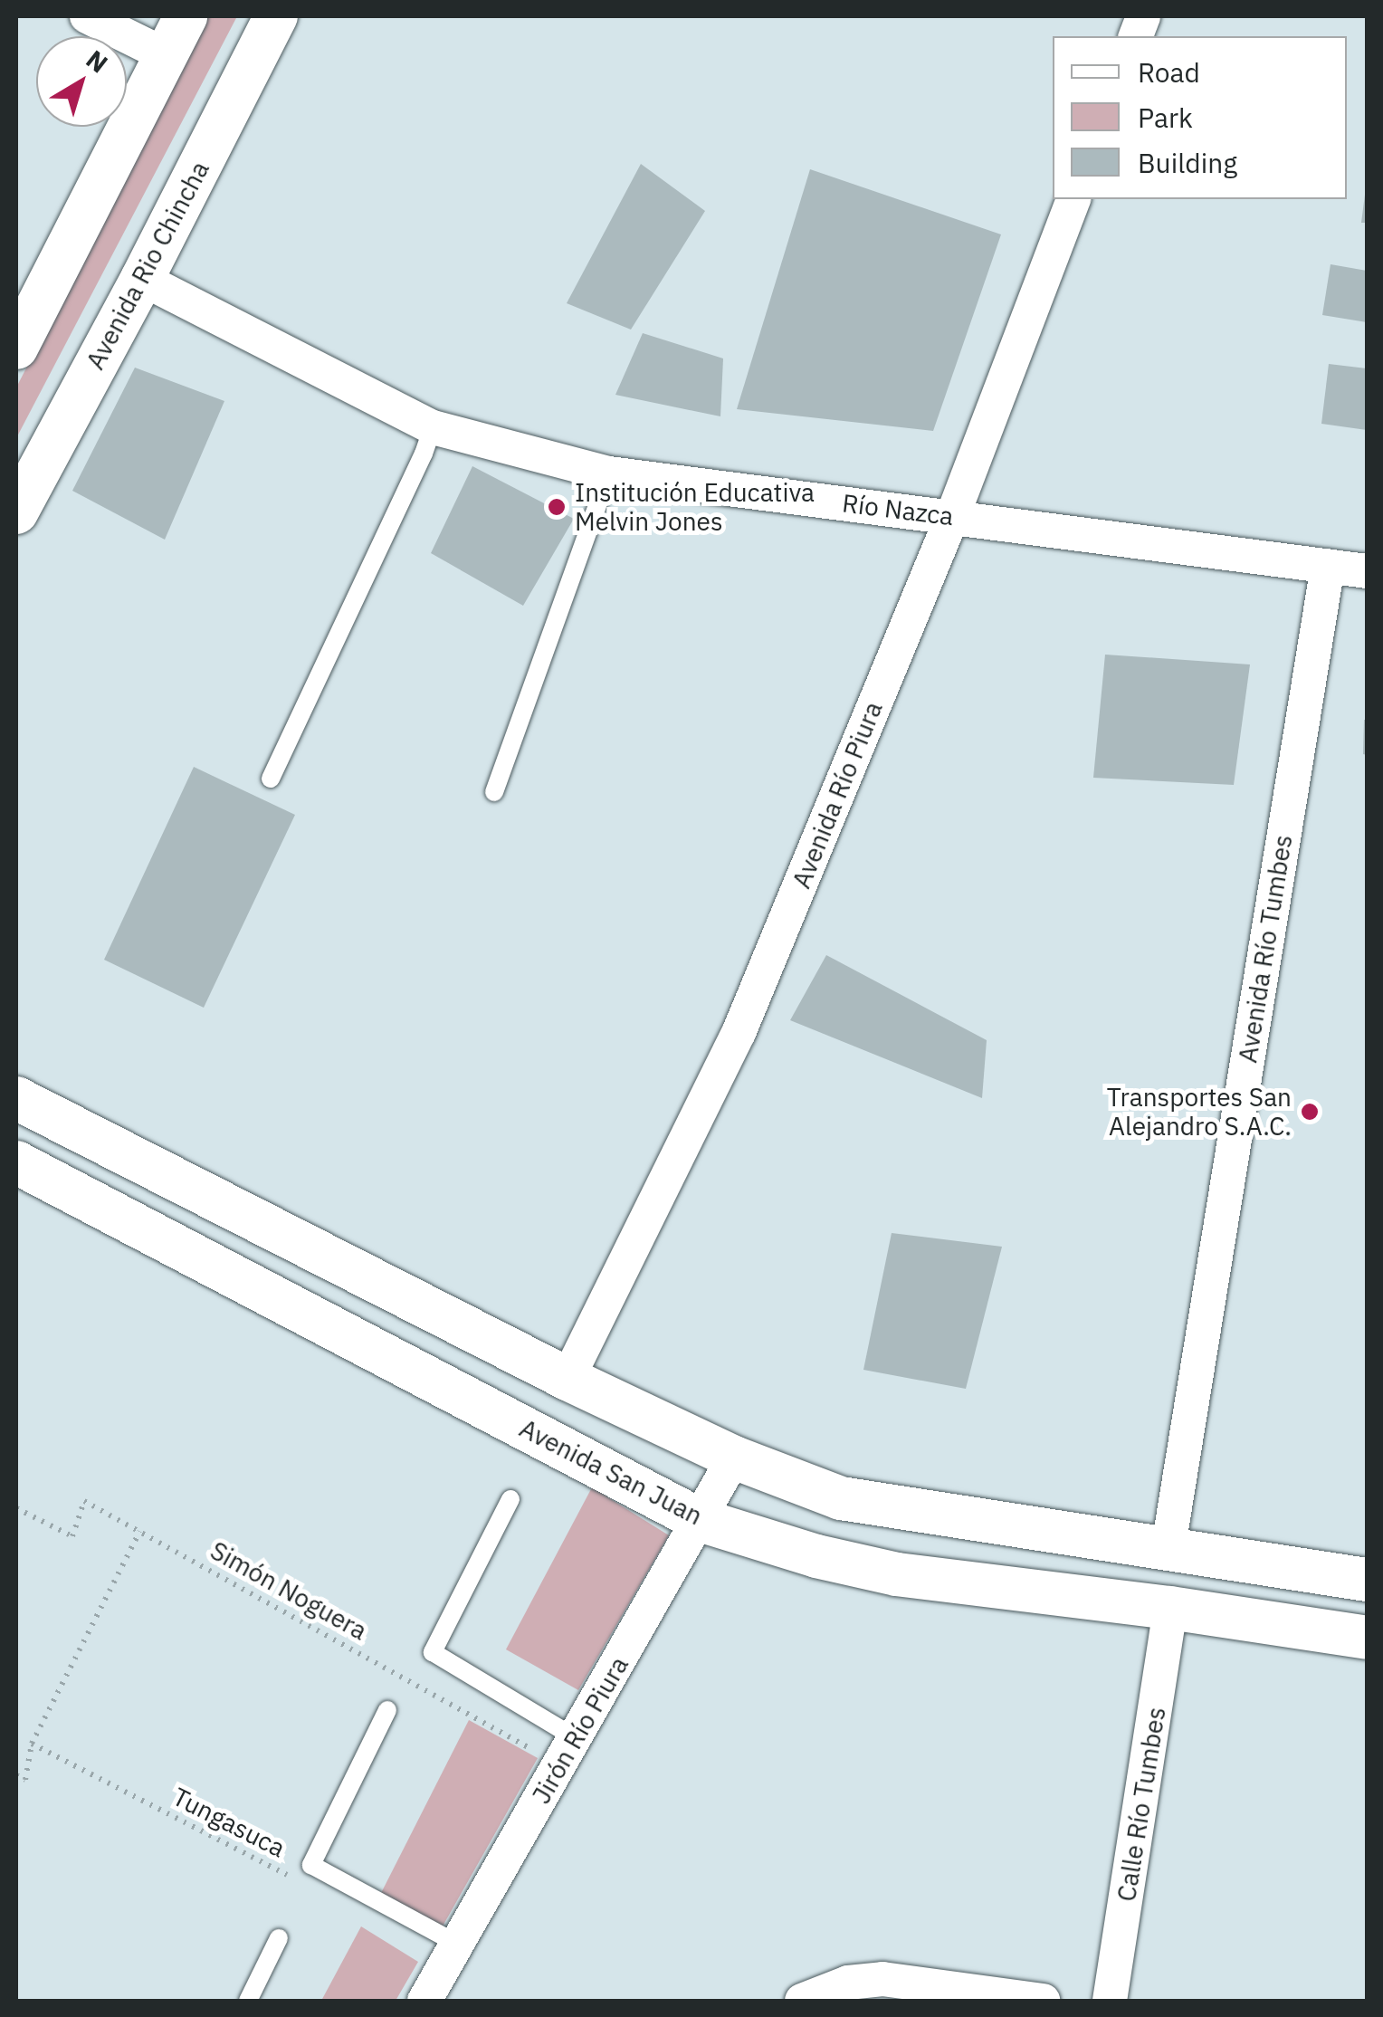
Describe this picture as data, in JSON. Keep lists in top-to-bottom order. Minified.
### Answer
{"streets":{"street":["Avenida Rio Chincha","Río Nazca","Avenida Río Piura","Avenida Río Tumbes","Avenida San Juan","Jirón Río Piura","Calle Río Tumbes"],"path":["Simón Noguera","Tungasuca"]},"crossings":[["Avenida Rio Chincha","Río Nazca"],["Río Nazca","Avenida Río Piura"],["Río Nazca","Avenida Río Tumbes"],["Avenida San Juan","Jirón Río Piura"],["Avenida San Juan","Calle Río Tumbes"],["Simón Noguera","Jirón Río Piura"]],"places":["Institución Educativa Melvin Jones","Transportes San Alejandro S.A.C."],"legend":["Road","Park","Building"],"north":"top right"}
